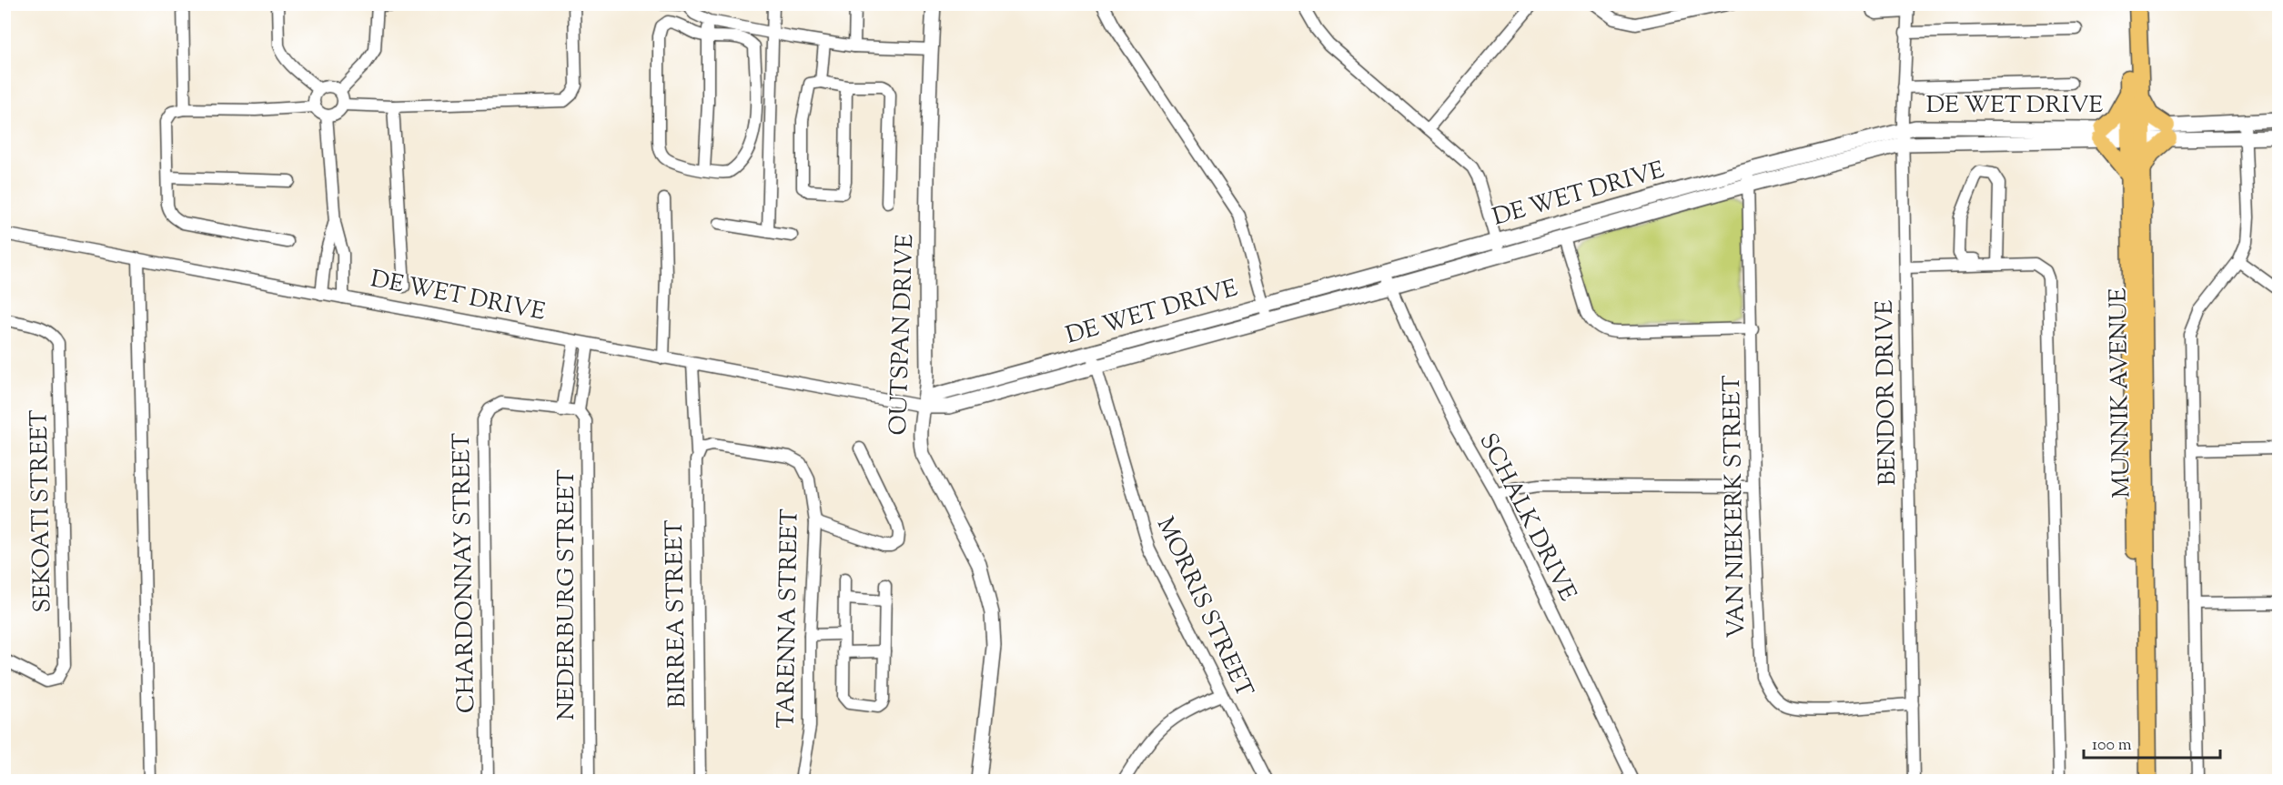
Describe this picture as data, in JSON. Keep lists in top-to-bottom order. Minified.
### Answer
{"streets":{"main road":["MUNNIK AVENUE"],"street":["DE WET DRIVE","OUTSPAN DRIVE","BENDOR DRIVE","VAN NIEKERK STREET","SEKOATI STREET","SCHALK DRIVE","CHARDONNAY STREET","NEDERBURG STREET","MORRIS STREET","BIRREA STREET","TARENNA STREET"]},"crossings":[["DE WET DRIVE","OUTSPAN DRIVE"],["DE WET DRIVE","BENDOR DRIVE"],["DE WET DRIVE","MUNNIK AVENUE"],["DE WET DRIVE","VAN NIEKERK STREET"],["DE WET DRIVE","SCHALK DRIVE"],["DE WET DRIVE","NEDERBURG STREET"],["DE WET DRIVE","MORRIS STREET"],["DE WET DRIVE","BIRREA STREET"],["BENDOR DRIVE","VAN NIEKERK STREET"],["BIRREA STREET","TARENNA STREET"]],"scale_bar":"100 m"}
